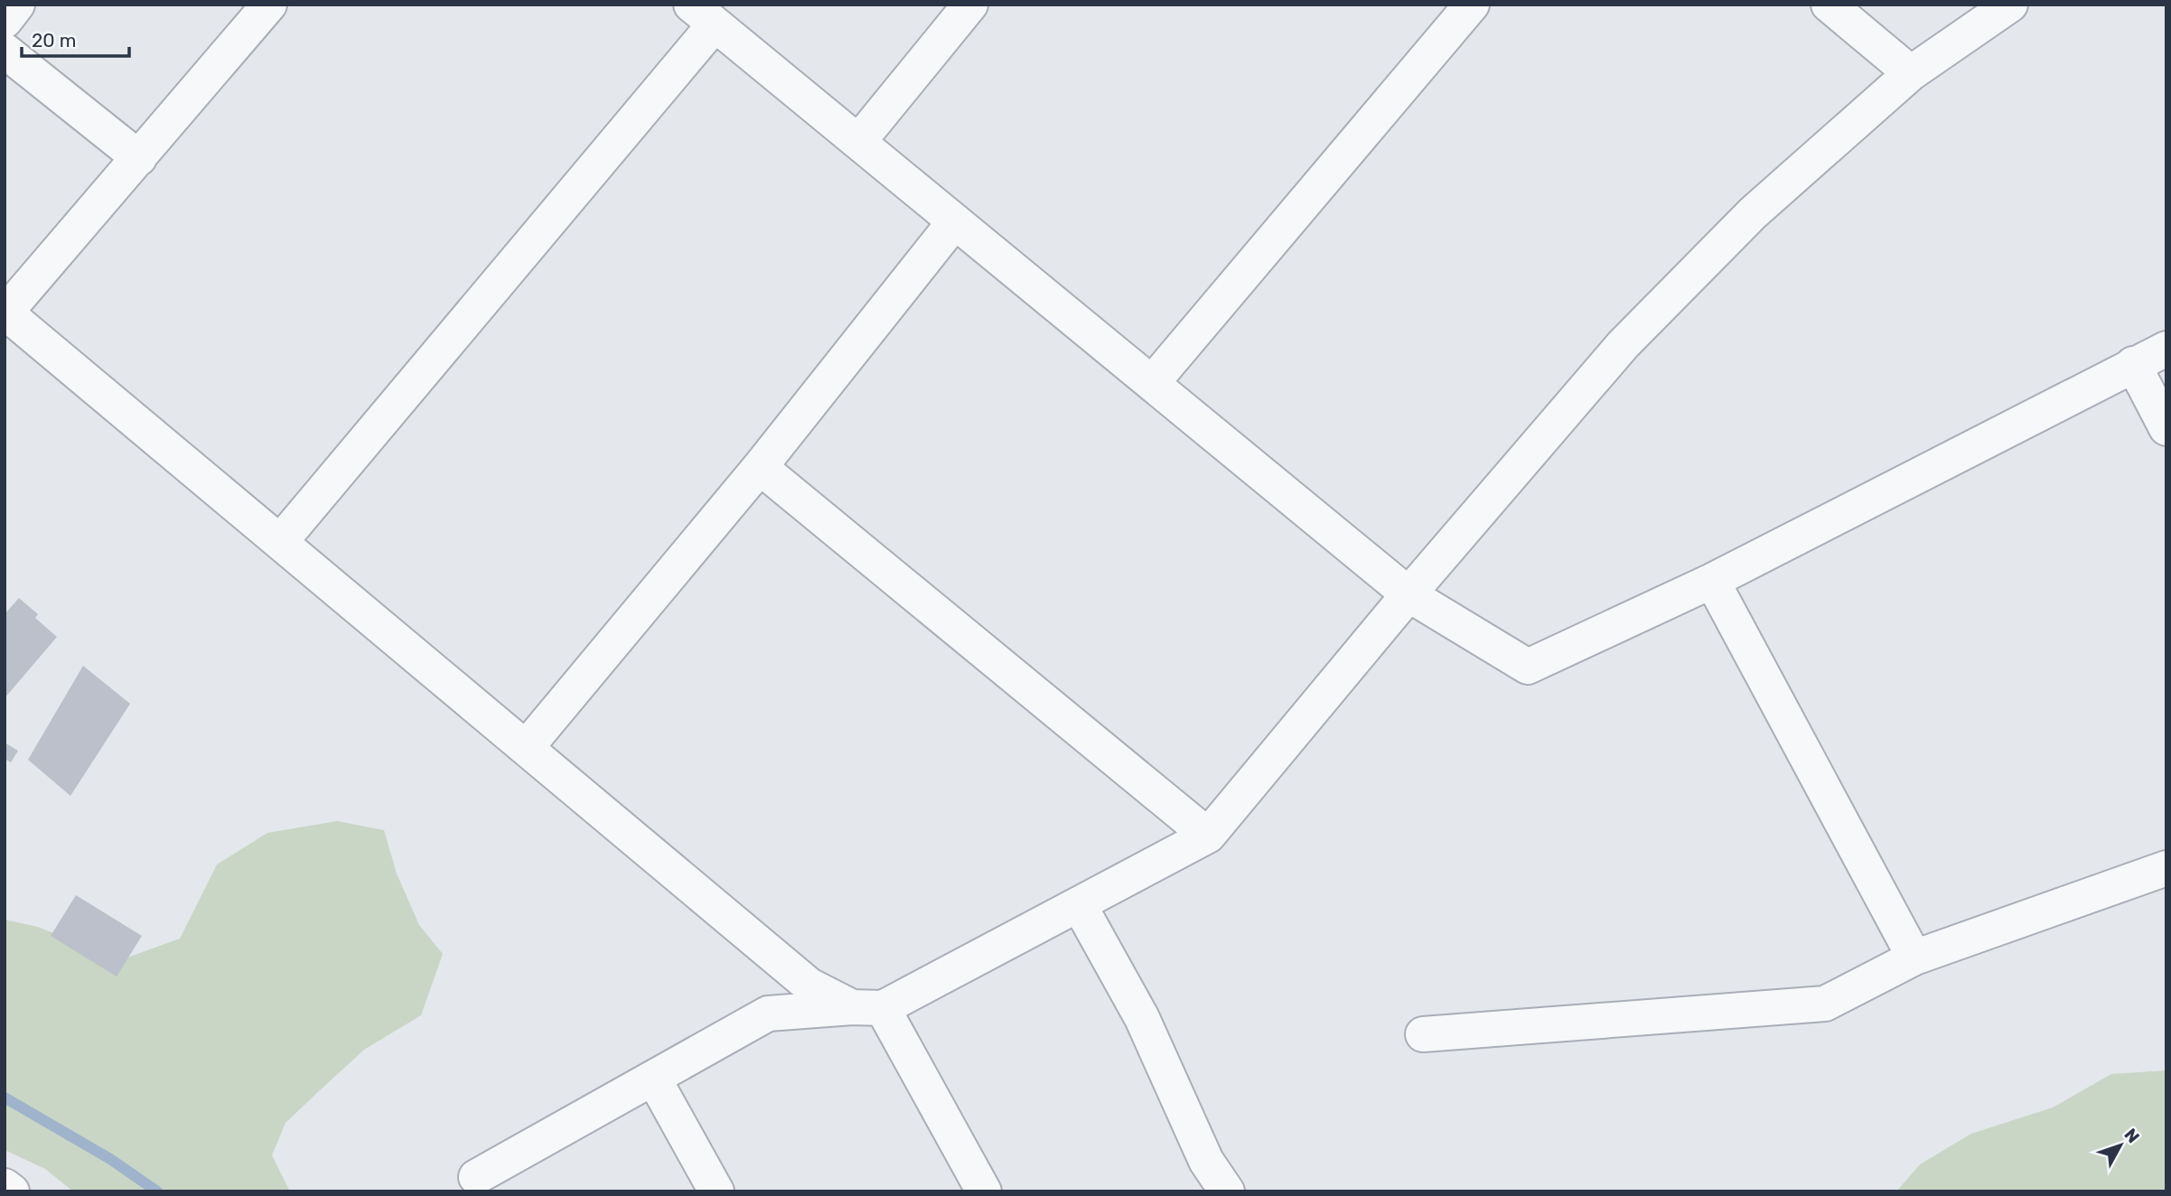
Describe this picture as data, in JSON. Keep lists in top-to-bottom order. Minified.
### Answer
{"scale_bar":"20 m","north":"top right"}
